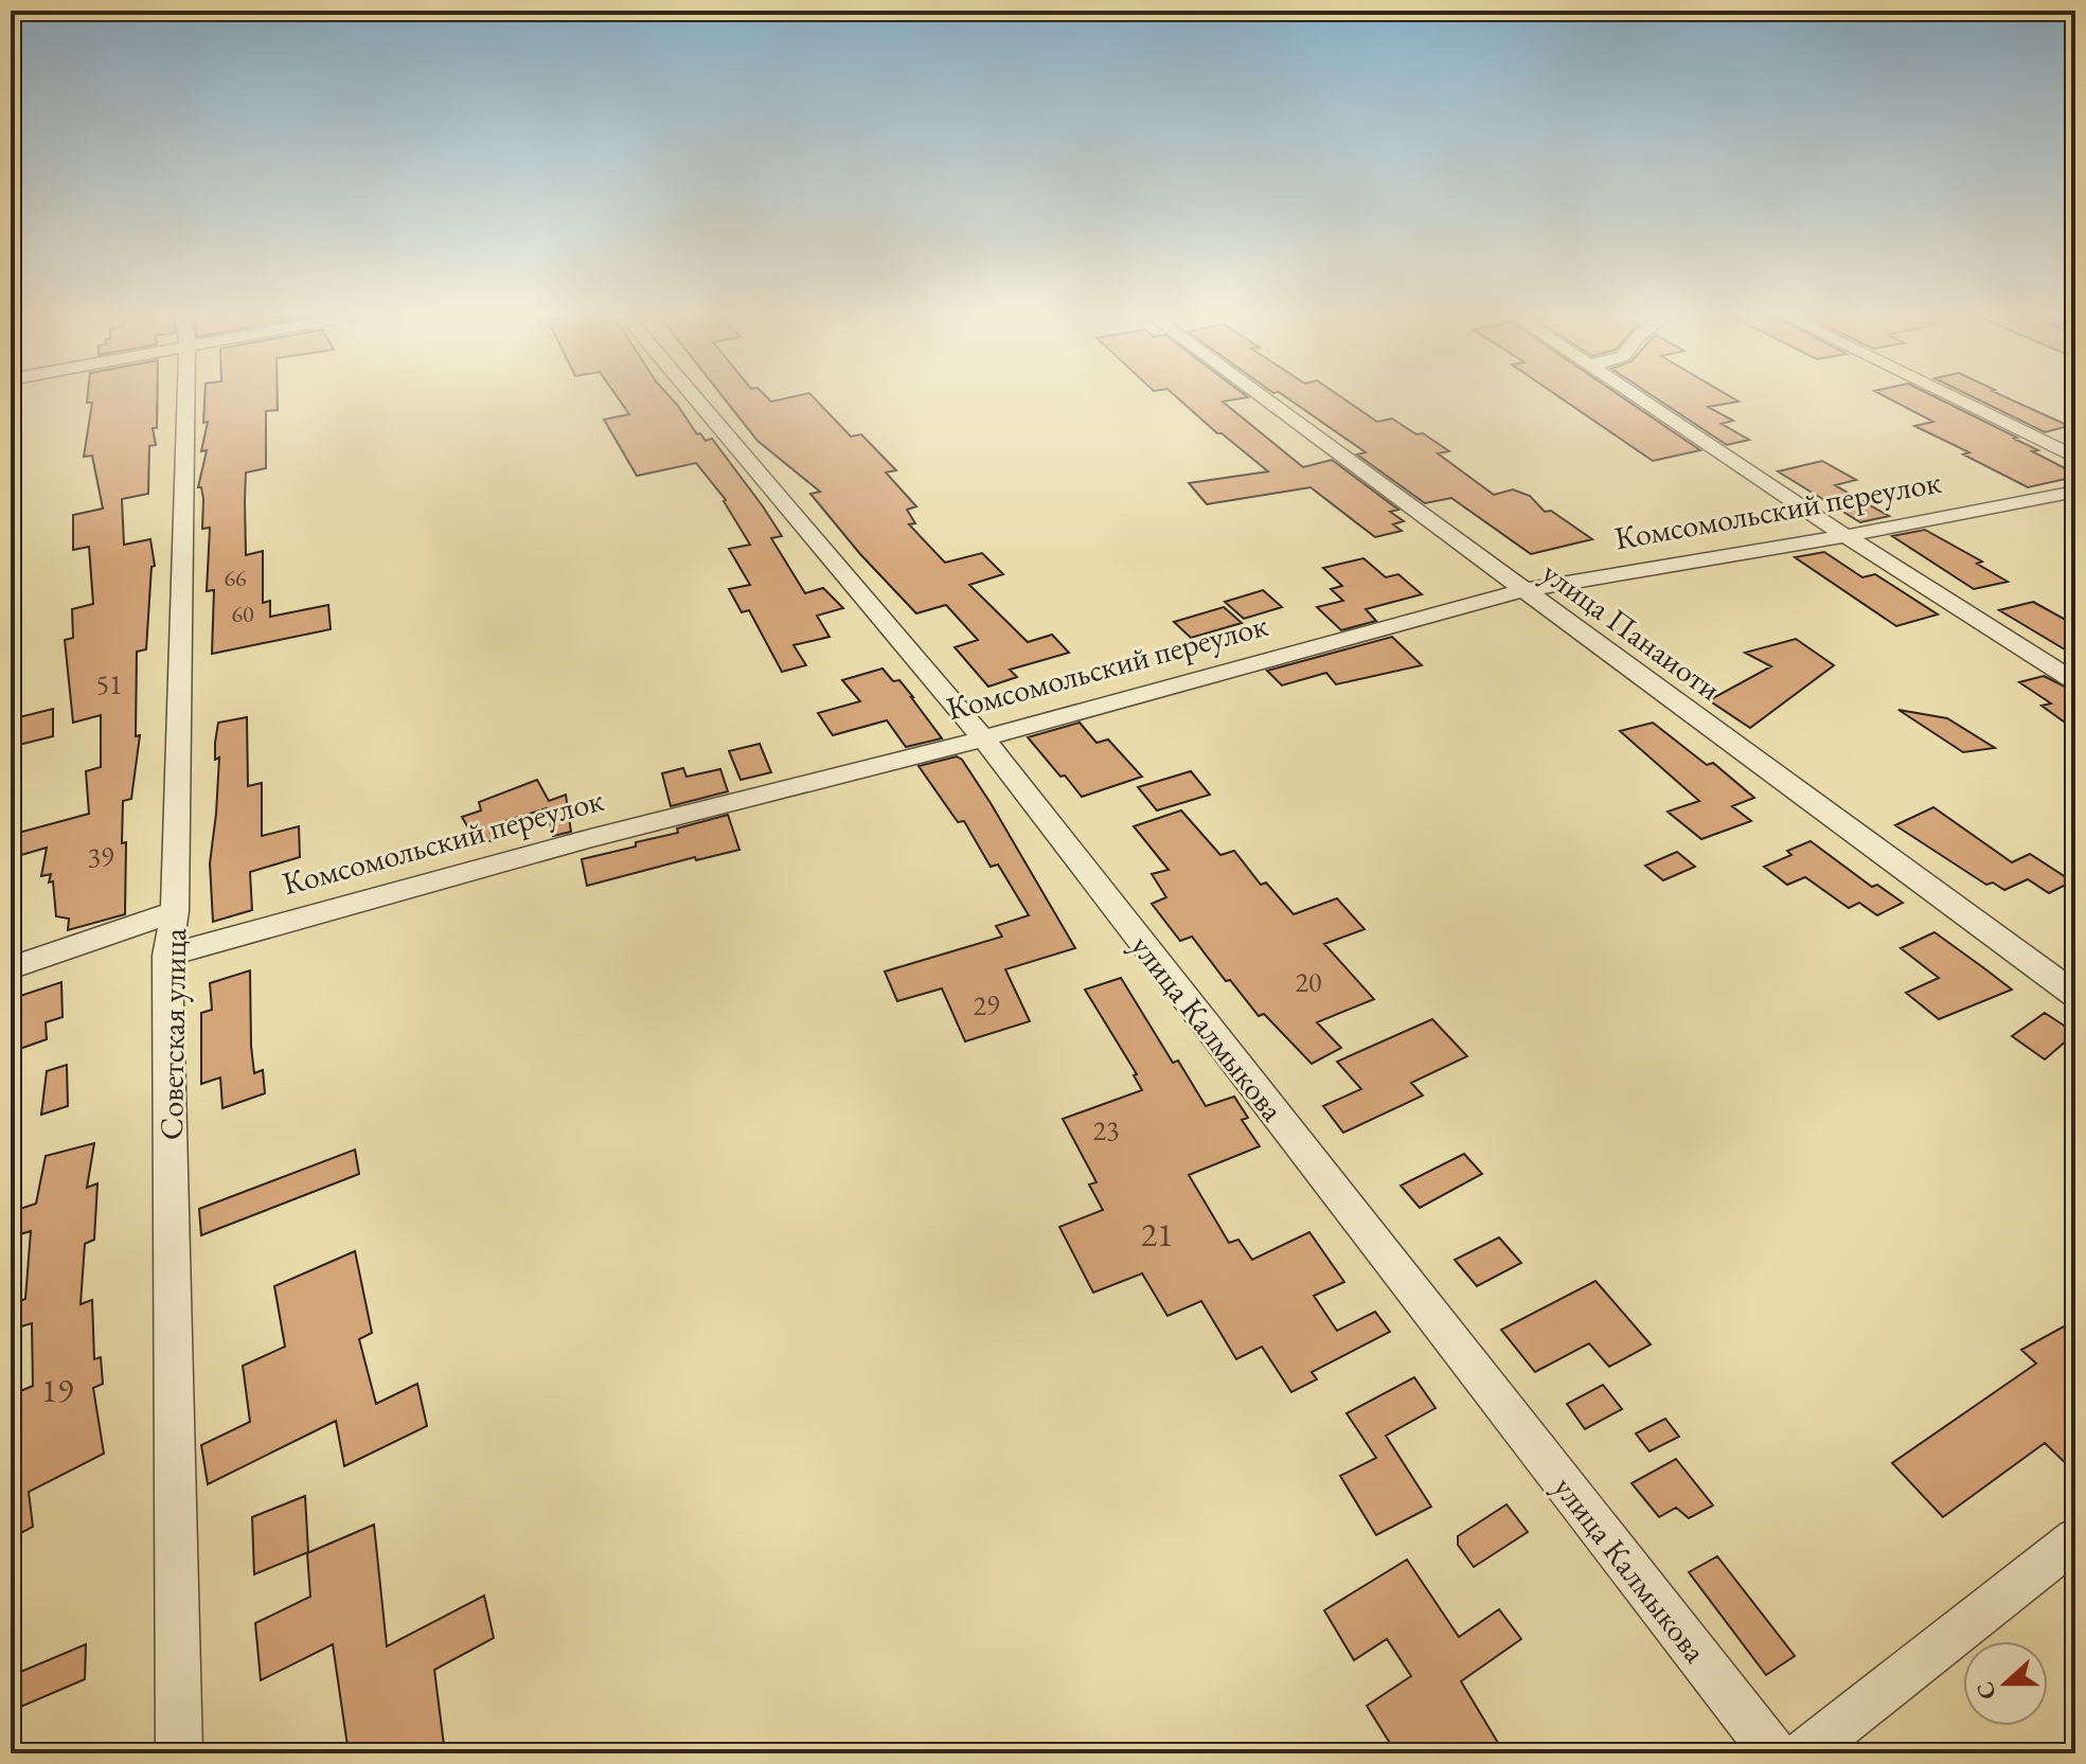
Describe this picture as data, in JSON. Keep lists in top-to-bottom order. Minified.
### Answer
{"streets":{"street":["Комсомольский переулок","улица Панаиоти","улица Калмыкова","Советская улица"]},"crossings":[["Комсомольский переулок","улица Панаиоти"],["Комсомольский переулок","улица Калмыкова"],["Комсомольский переулок","Советская улица"]],"house_numbers":["66","60","51","39","20","29","23","21","19"],"north":"left"}
